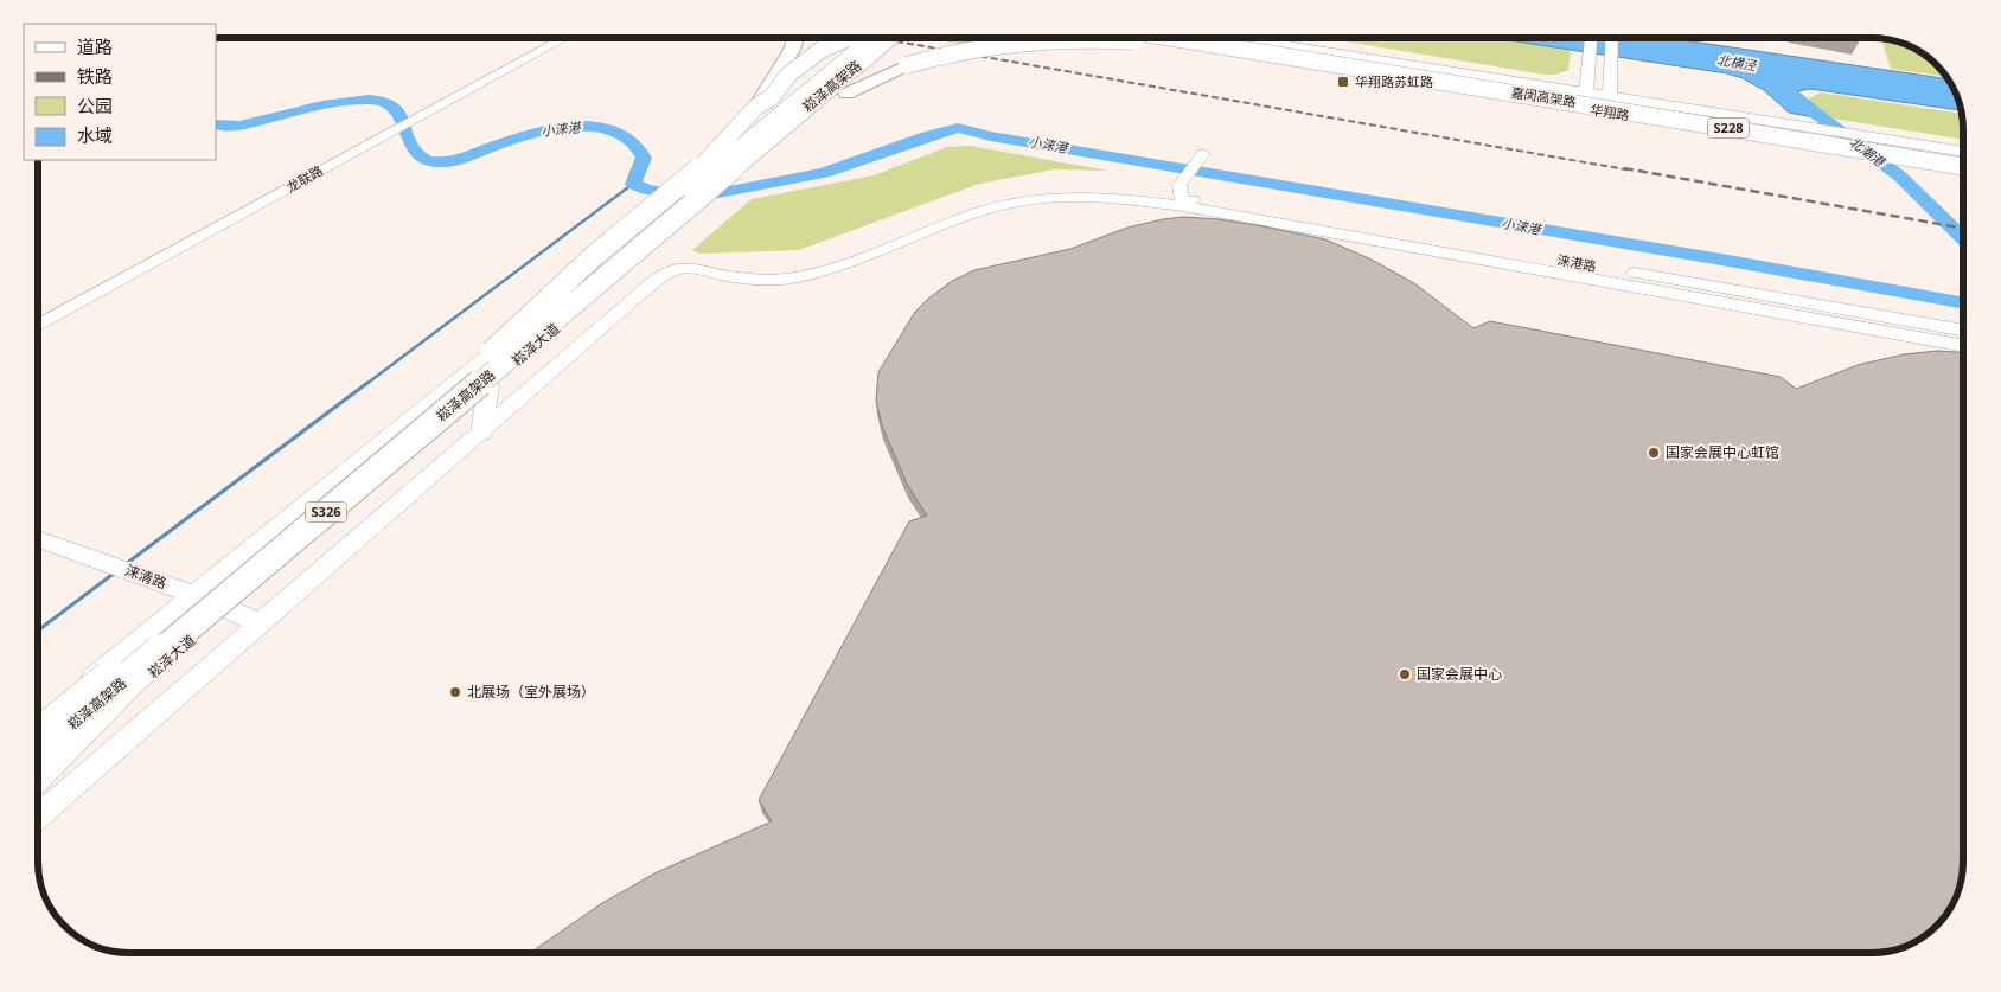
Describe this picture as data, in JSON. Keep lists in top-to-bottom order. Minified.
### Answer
{"streets":{"highway":["崧泽高架路","嘉闵高架路","S228","S326"],"main road":["华翔路","龙联路","涞港路","崧泽大道","涞清路"]},"crossings":[["崧泽大道","涞清路"]],"water":["北横泾","小涞港","北潮港"],"places":{"transit":["华翔路苏虹路"],"other":["国家会展中心虹馆","国家会展中心","北展场（室外展场）"]},"legend":["道路","铁路","公园","水域"]}
